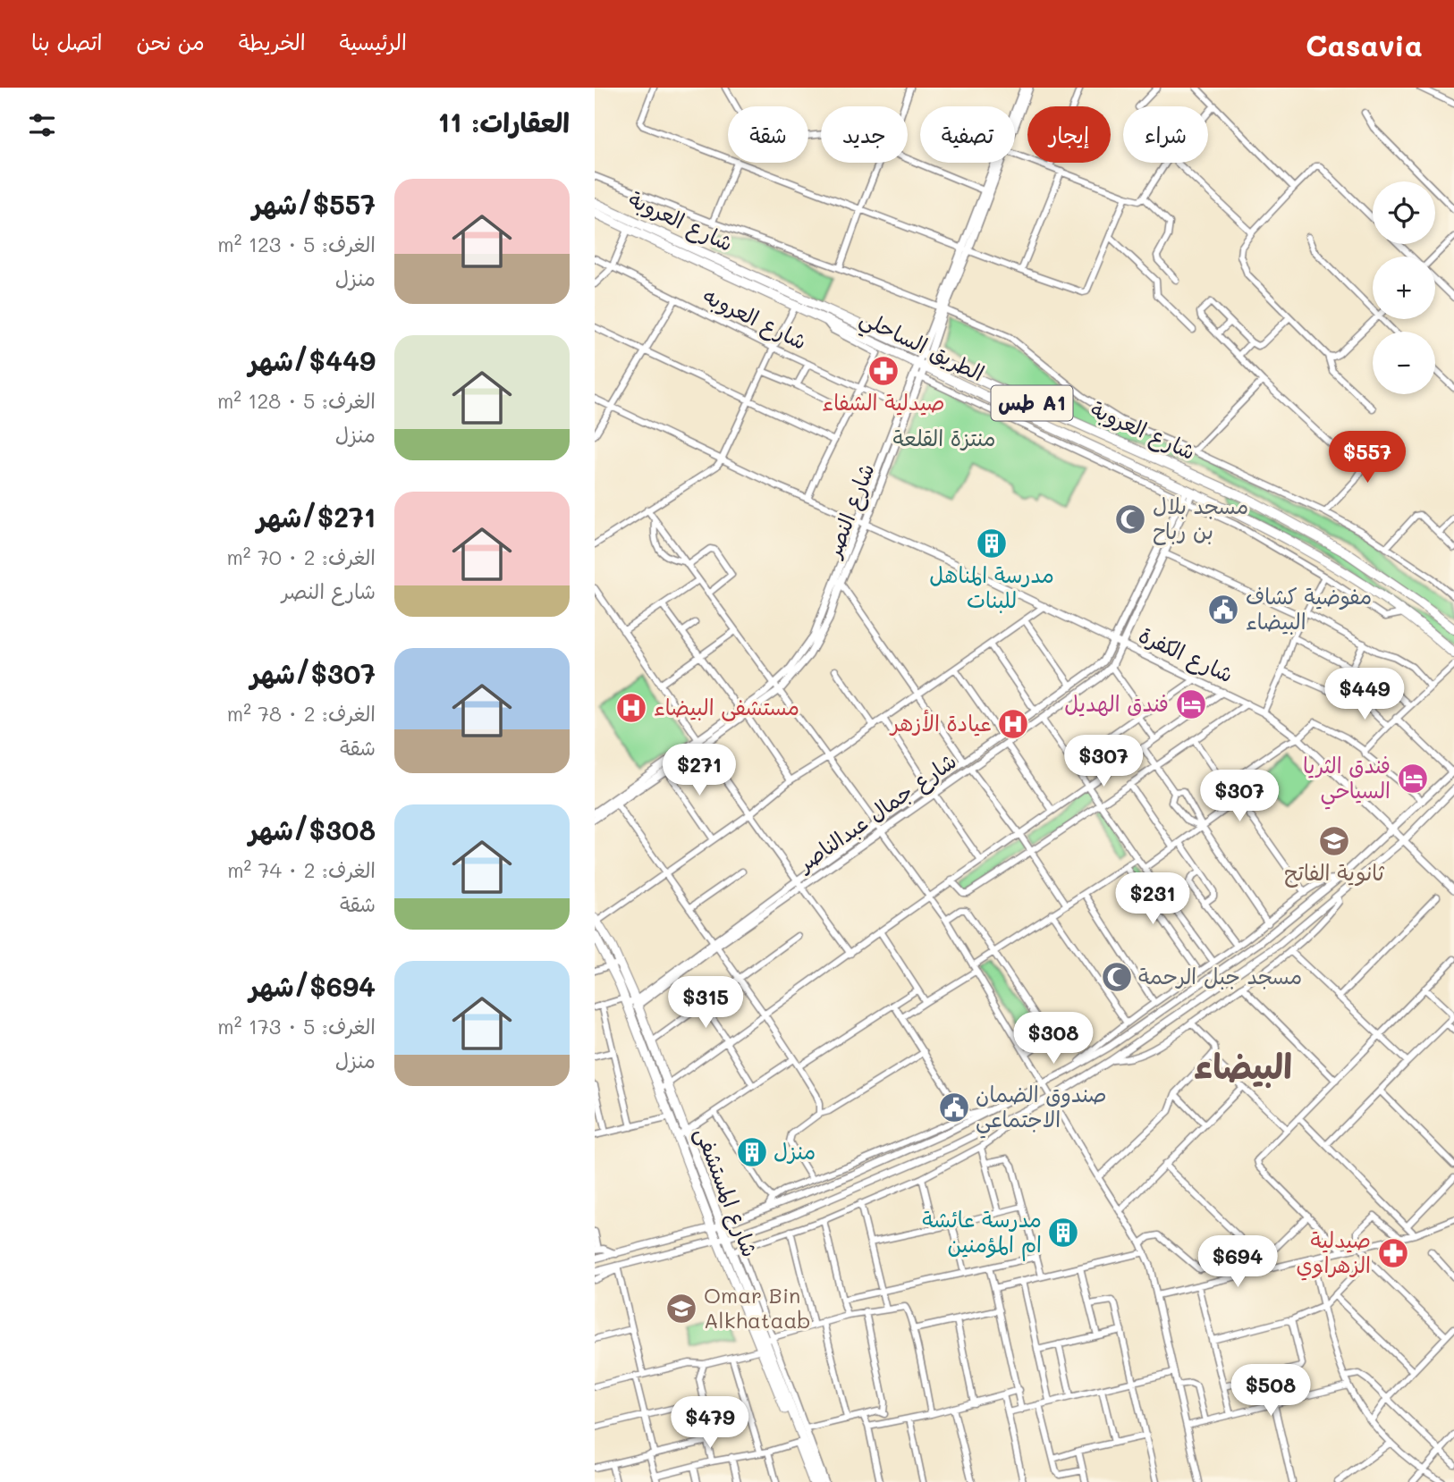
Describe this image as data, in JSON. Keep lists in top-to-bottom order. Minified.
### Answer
{"streets":{"highway":["شارع العروبة","الطريق الساحلي","طس A1"],"main road":["شارع المستشفى"],"street":["شارع العروبه","شارع النصر","شارع الكفرة","شارع جمال عبدالناصر"]},"crossings":[["شارع العروبة","الطريق الساحلي"],["شارع العروبة","شارع النصر"],["شارع العروبه","شارع النصر"],["الطريق الساحلي","شارع النصر"],["الطريق الساحلي","شارع جمال عبدالناصر"],["شارع النصر","شارع الكفرة"],["شارع الكفرة","شارع جمال عبدالناصر"],["شارع جمال عبدالناصر","شارع المستشفى"]],"districts":["البيضاء"],"parks":["منتزة القلعة"],"places":{"pharmacy":["صيدلية الشفاء","صيدلية الزهراوي"],"mosque":["مسجد بلال بن رباح","مسجد جبل الرحمة"],"building":["مدرسة المناهل للبنات","منزل","مدرسة عائشة ام المؤمنين"],"public building":["مفوضية كشاف البيضاء","صندوق الضمان الاجتماعي"],"hotel":["فندق الهديل","فندق الثريا السياحي"],"hospital":["مستشفى البيضاء","عيادة الأزهر"],"school or university":["ثانوية الفاتح","Omar Bin Alkhataab"]},"page":{"header":"Casavia","nav":["الرئيسية","الخريطة","من نحن","اتصل بنا"],"heading":"العقارات: 11","chip":["شراء","إيجار","تصفية","جديد","شقة"],"list":[{"name":"$557/شهر","note":"الغرف: 5 · 123 m² · منزل"},{"name":"$449/شهر","note":"الغرف: 5 · 128 m² · منزل"},{"name":"$271/شهر","note":"الغرف: 2 · 70 m² · شارع النصر"},{"name":"$307/شهر","note":"الغرف: 2 · 78 m² · شقة"},{"name":"$308/شهر","note":"الغرف: 2 · 74 m² · شقة"},{"name":"$694/شهر","note":"الغرف: 5 · 173 m² · منزل"}],"map_buttons":["+","−"],"price":["$557","$449","$307","$271","$307","$231","$315","$308","$694","$508","$479"]}}
